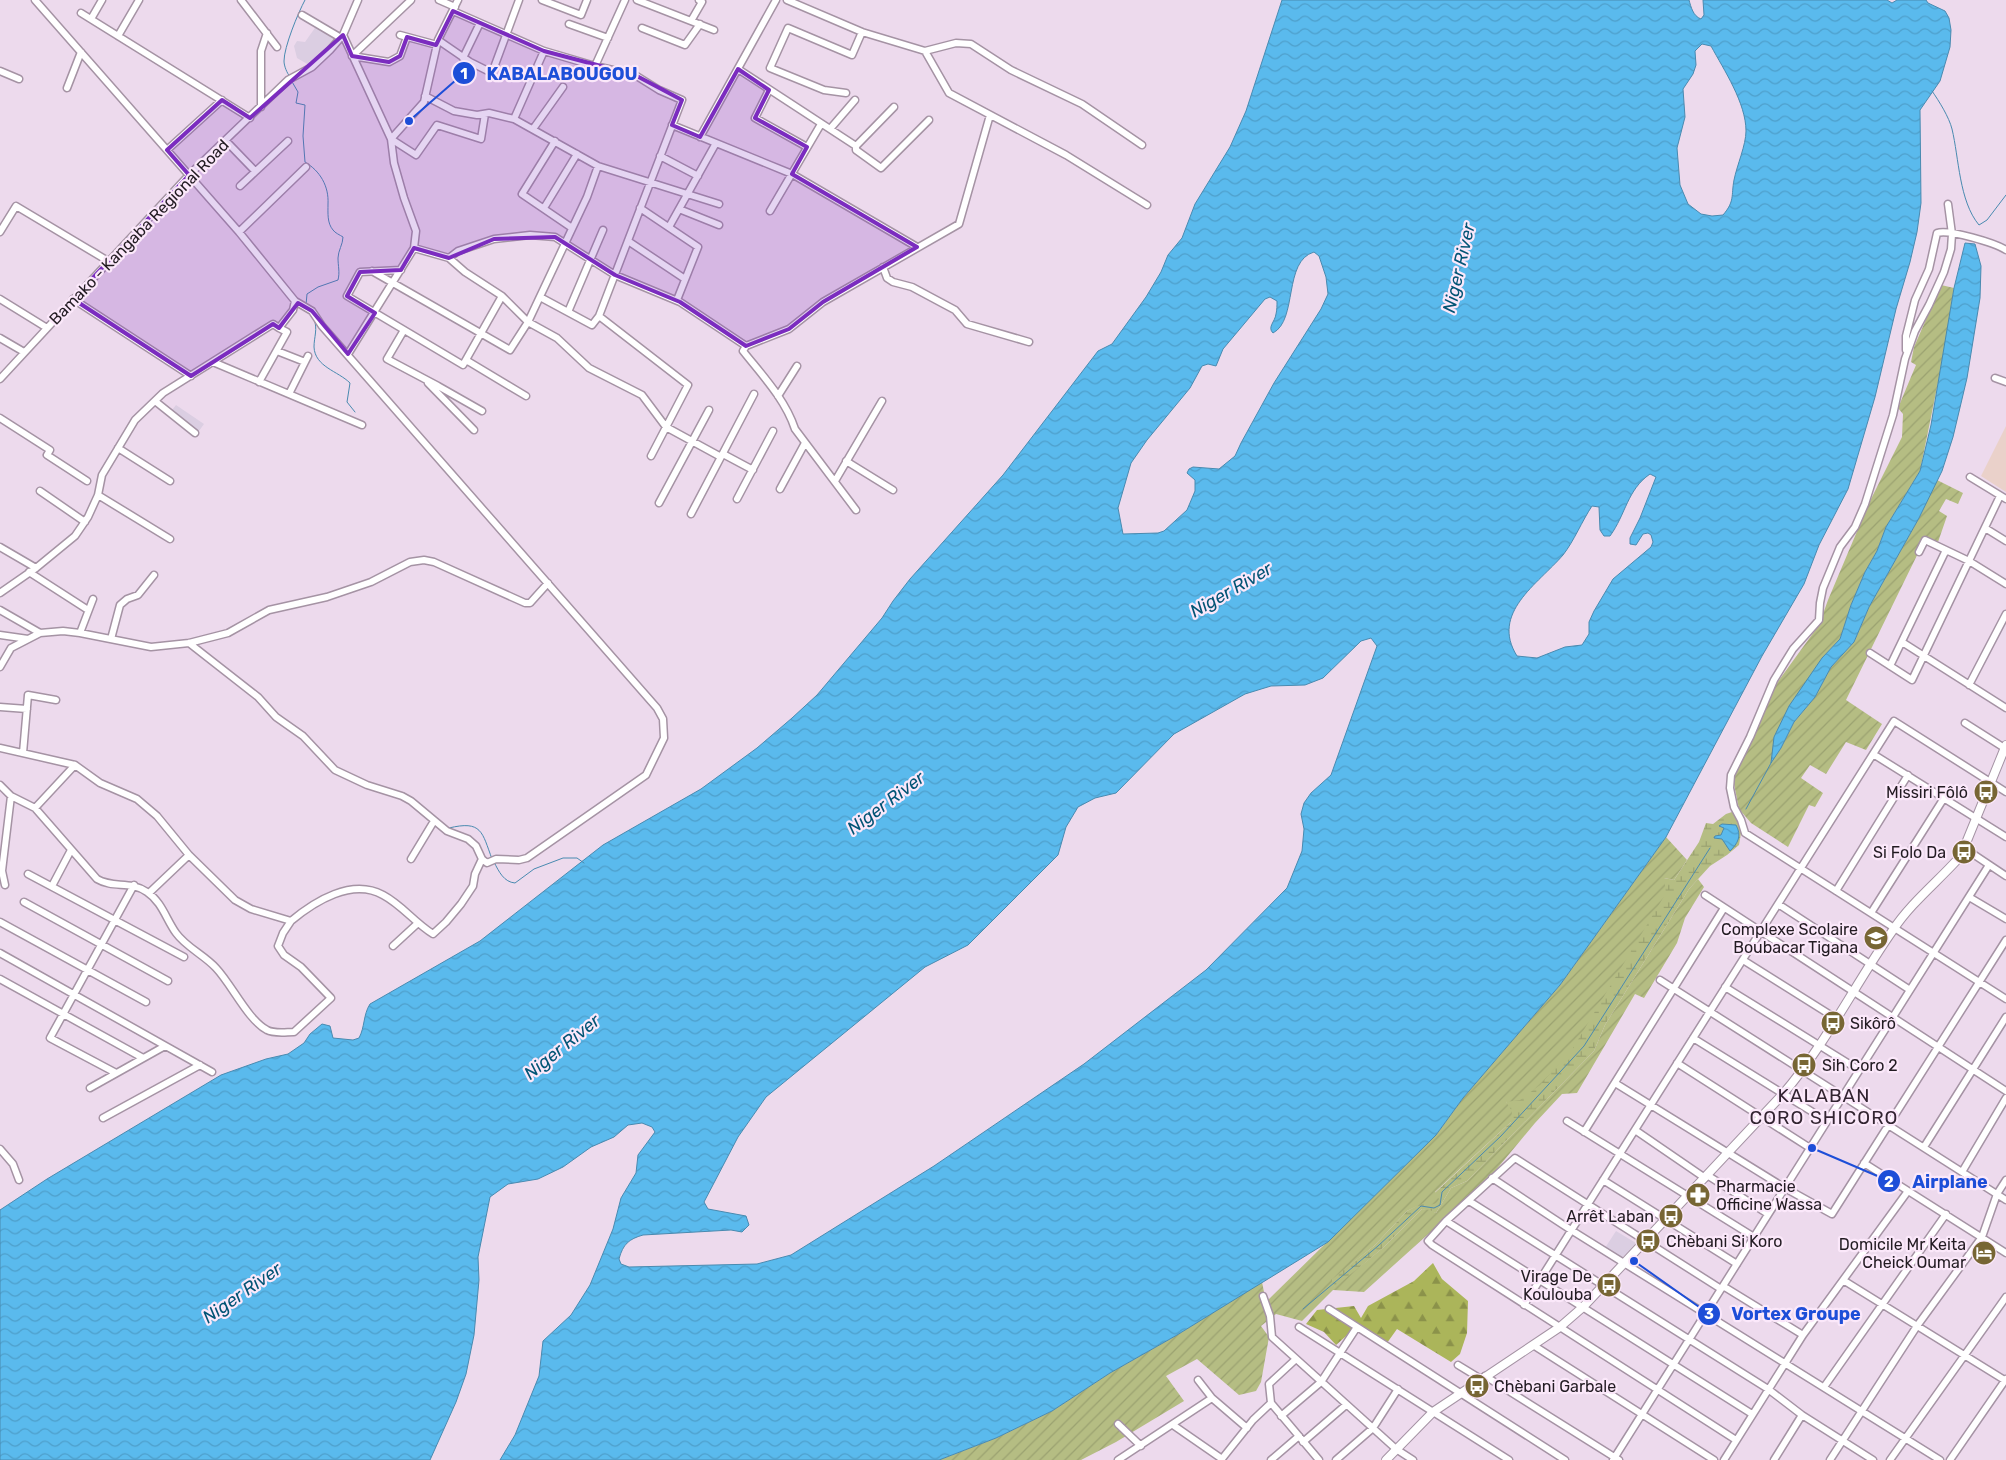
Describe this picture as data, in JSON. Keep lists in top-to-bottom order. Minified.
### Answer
{"streets":{"street":["Bamako - Kangaba Regional Road"]},"districts":["KALABAN CORO SHICORO"],"water":["Niger River"],"places":{"other":["KABALABOUGOU","Airplane","Vortex Groupe"],"bus stop":["Missiri Fôlô","Si Folo Da","Sikôrô","Sih Coro 2","Arrêt Laban","Chèbani Si Koro","Virage De Koulouba","Chèbani Garbale"],"school or university":["Complexe Scolaire Boubacar Tigana"],"pharmacy":["Pharmacie Officine Wassa"],"hotel":["Domicile Mr Keita Cheick Oumar"]}}
